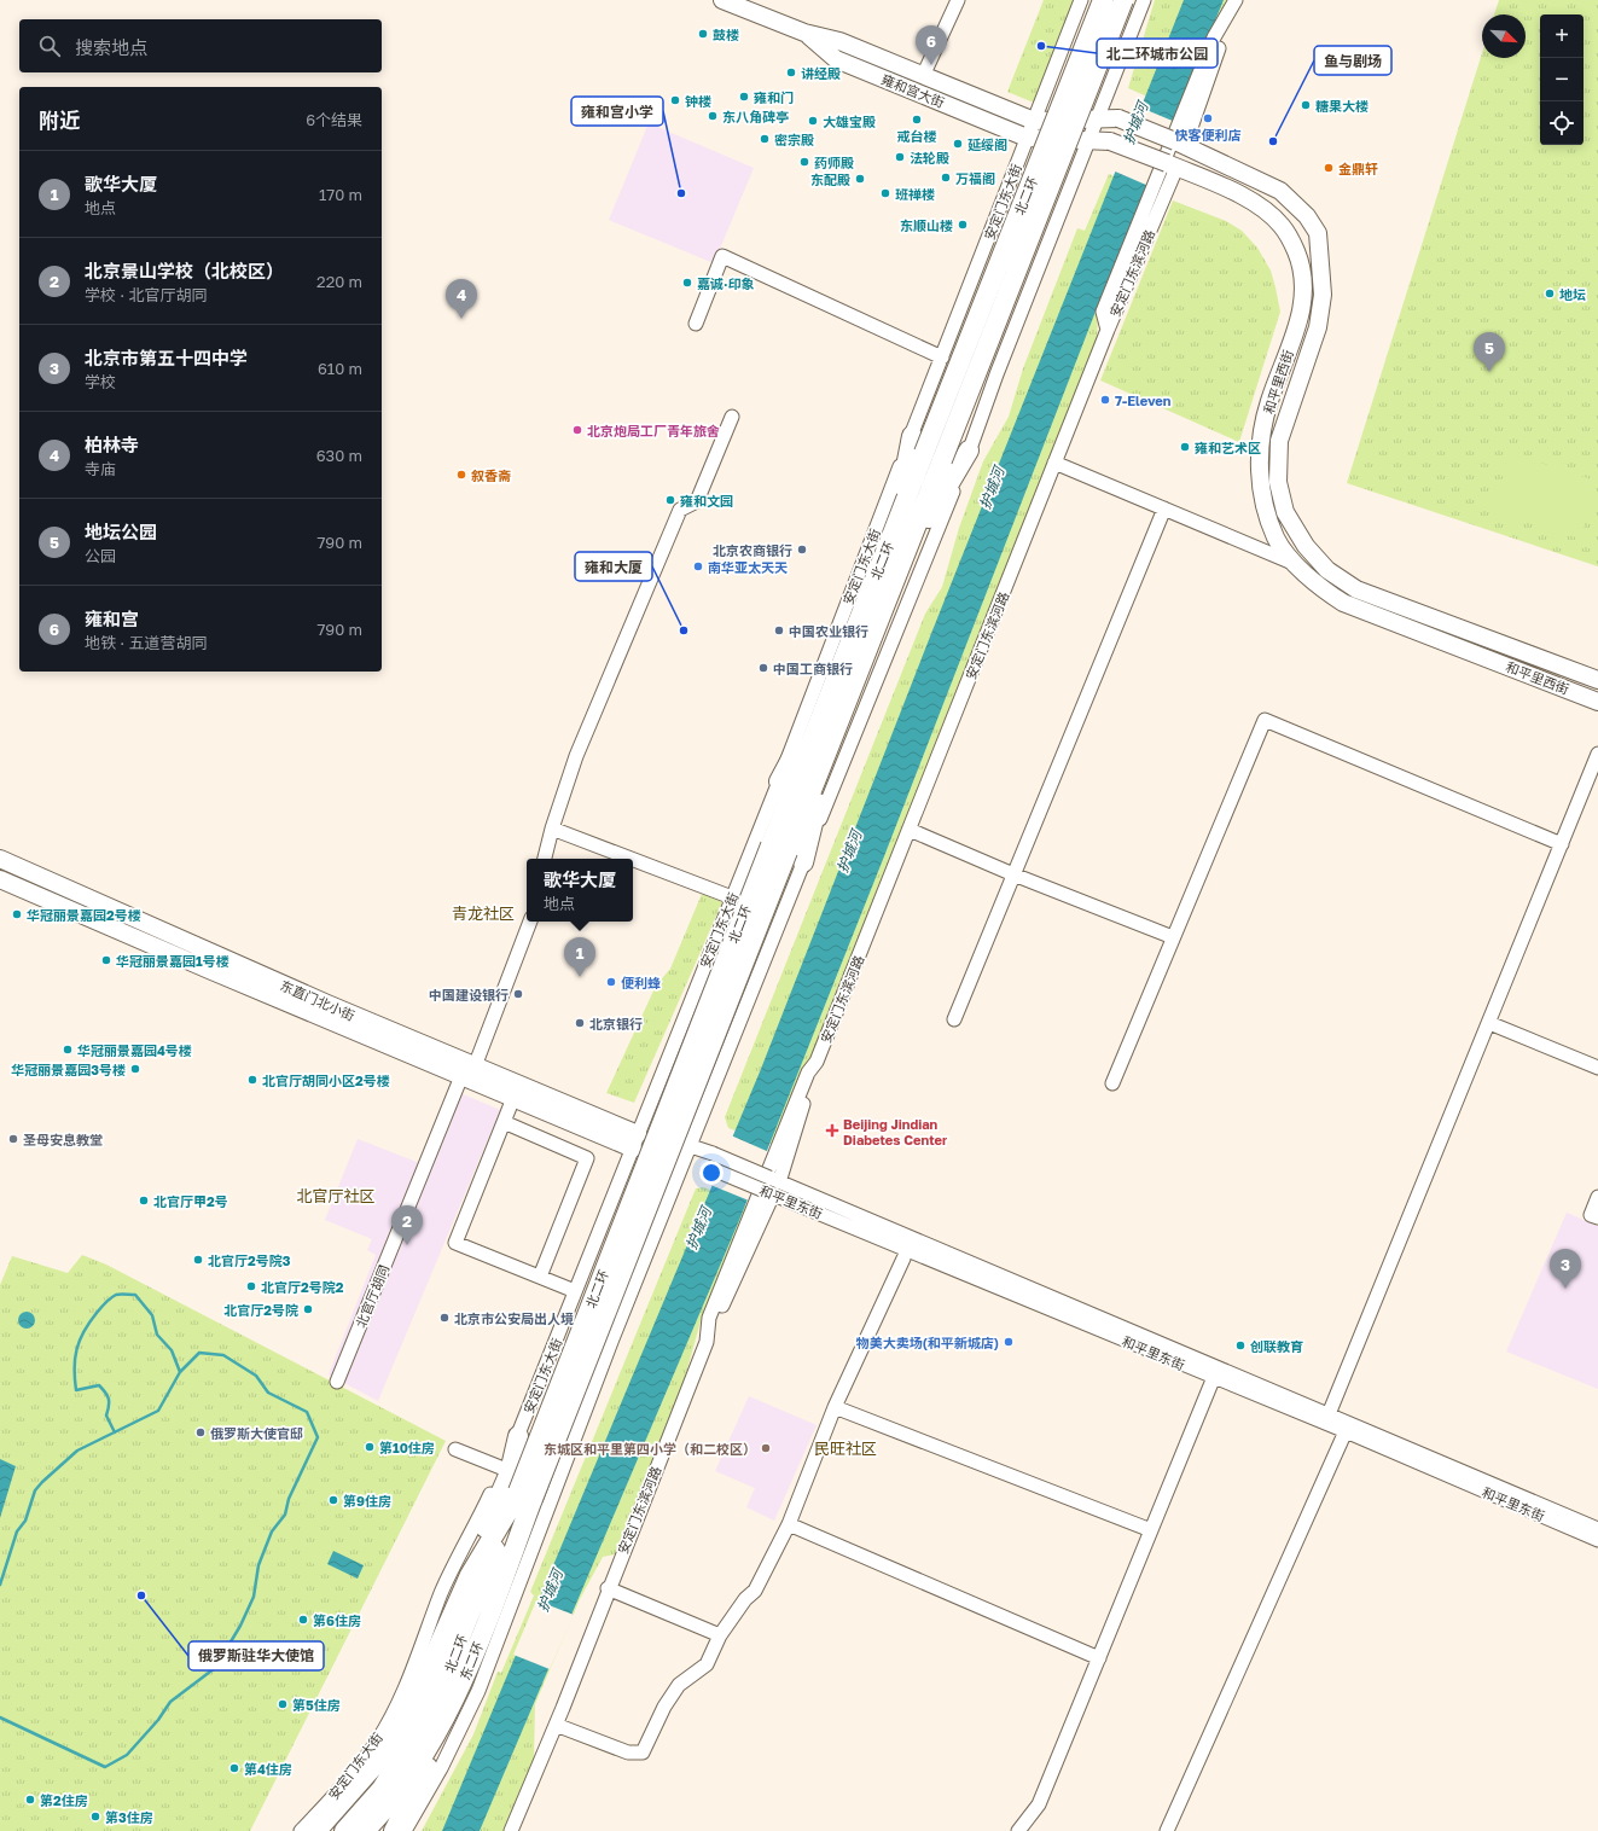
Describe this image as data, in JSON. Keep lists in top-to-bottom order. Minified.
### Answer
{"streets":{"highway":["北二环","东二环"],"main road":["雍和宫大街","和平里西街","东直门北小街"],"street":["安定门东大街","安定门东滨河路","和平里东街","北官厅胡同"]},"crossings":[["雍和宫大街","安定门东大街"],["雍和宫大街","和平里西街"],["北二环","东二环"],["安定门东大街","和平里西街"],["安定门东大街","东直门北小街"],["安定门东滨河路","和平里西街"],["东直门北小街","北官厅胡同"]],"districts":["青龙社区","北官厅社区","民旺社区"],"water":["护城河"],"places":{"other":["鼓楼","北二环城市公园","讲经殿","雍和门","钟楼","糖果大楼","东八角碑亭","快客便利店","戒台楼","大雄宝殿","密宗殿","鱼与剧场","延绥阁","法轮殿","药师殿","金鼎轩","万福阁","东配殿","雍和宫小学","班禅楼","东顺山楼","嘉诚·印象","地坛","7-Eleven","北京炮局工厂青年旅舍","雍和艺术区","叙香斋","雍和文园","北京农商银行","南华亚太天天","雍和大厦","中国农业银行","中国工商银行","华冠丽景嘉园2号楼","华冠丽景嘉园1号楼","便利蜂","中国建设银行","北京银行","华冠丽景嘉园4号楼","华冠丽景嘉园3号楼","北官厅胡同小区2号楼","圣母安息教堂","北官厅甲2号","北官厅2号院3","北官厅2号院2","北官厅2号院","北京市公安局出人境","物美大卖场(和平新城店)","创联教育","俄罗斯大使官邸","第10住房","东城区和平里第四小学（和二校区）","第9住房","俄罗斯驻华大使馆","第6住房","第5住房","第4住房","第2住房","第3住房"],"health":["Beijing Jindian Diabetes Center"]},"north":"bottom right","page":{"map_buttons":["+","−"],"search":"搜索地点","pins":["6","4","5","1","2","3"],"heading":["附近","6个结果"],"list":[{"mark":"1","name":"歌华大厦","note":"地点","value":"170 m"},{"mark":"2","name":"北京景山学校（北校区）","note":"学校 · 北官厅胡同","value":"220 m"},{"mark":"3","name":"北京市第五十四中学","note":"学校","value":"610 m"},{"mark":"4","name":"柏林寺","note":"寺庙","value":"630 m"},{"mark":"5","name":"地坛公园","note":"公园","value":"790 m"},{"mark":"6","name":"雍和宫","note":"地铁 · 五道营胡同","value":"790 m"}],"popup":["歌华大厦","地点"]}}
